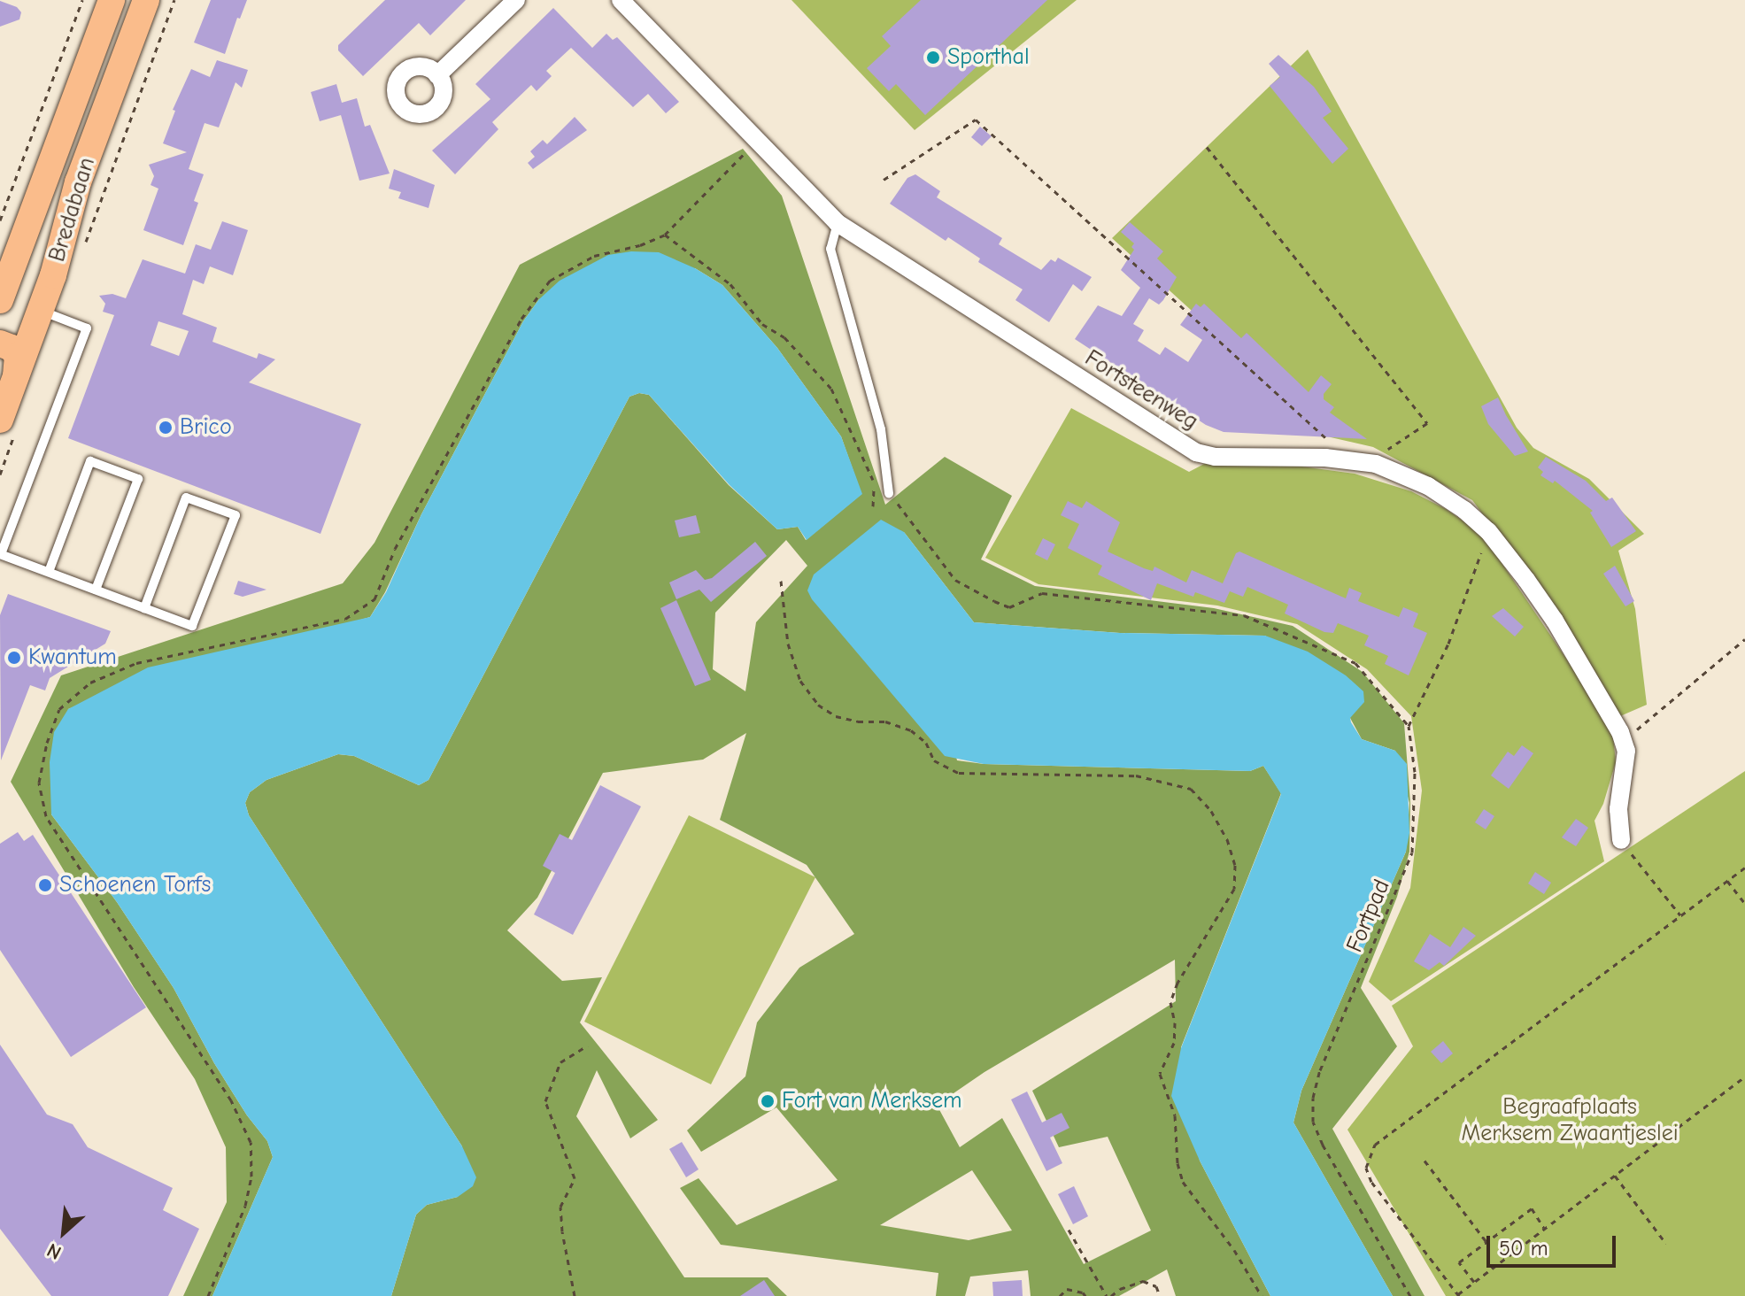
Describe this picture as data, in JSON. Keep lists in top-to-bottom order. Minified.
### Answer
{"streets":{"main road":["Bredabaan"],"street":["Fortsteenweg"],"path":["Fortpad"]},"parks":["Begraafplaats Merksem Zwaantjeslei"],"places":["Sporthal","Brico","Kwantum","Schoenen Torfs","Fort van Merksem"],"scale_bar":"50 m","north":"bottom left"}
